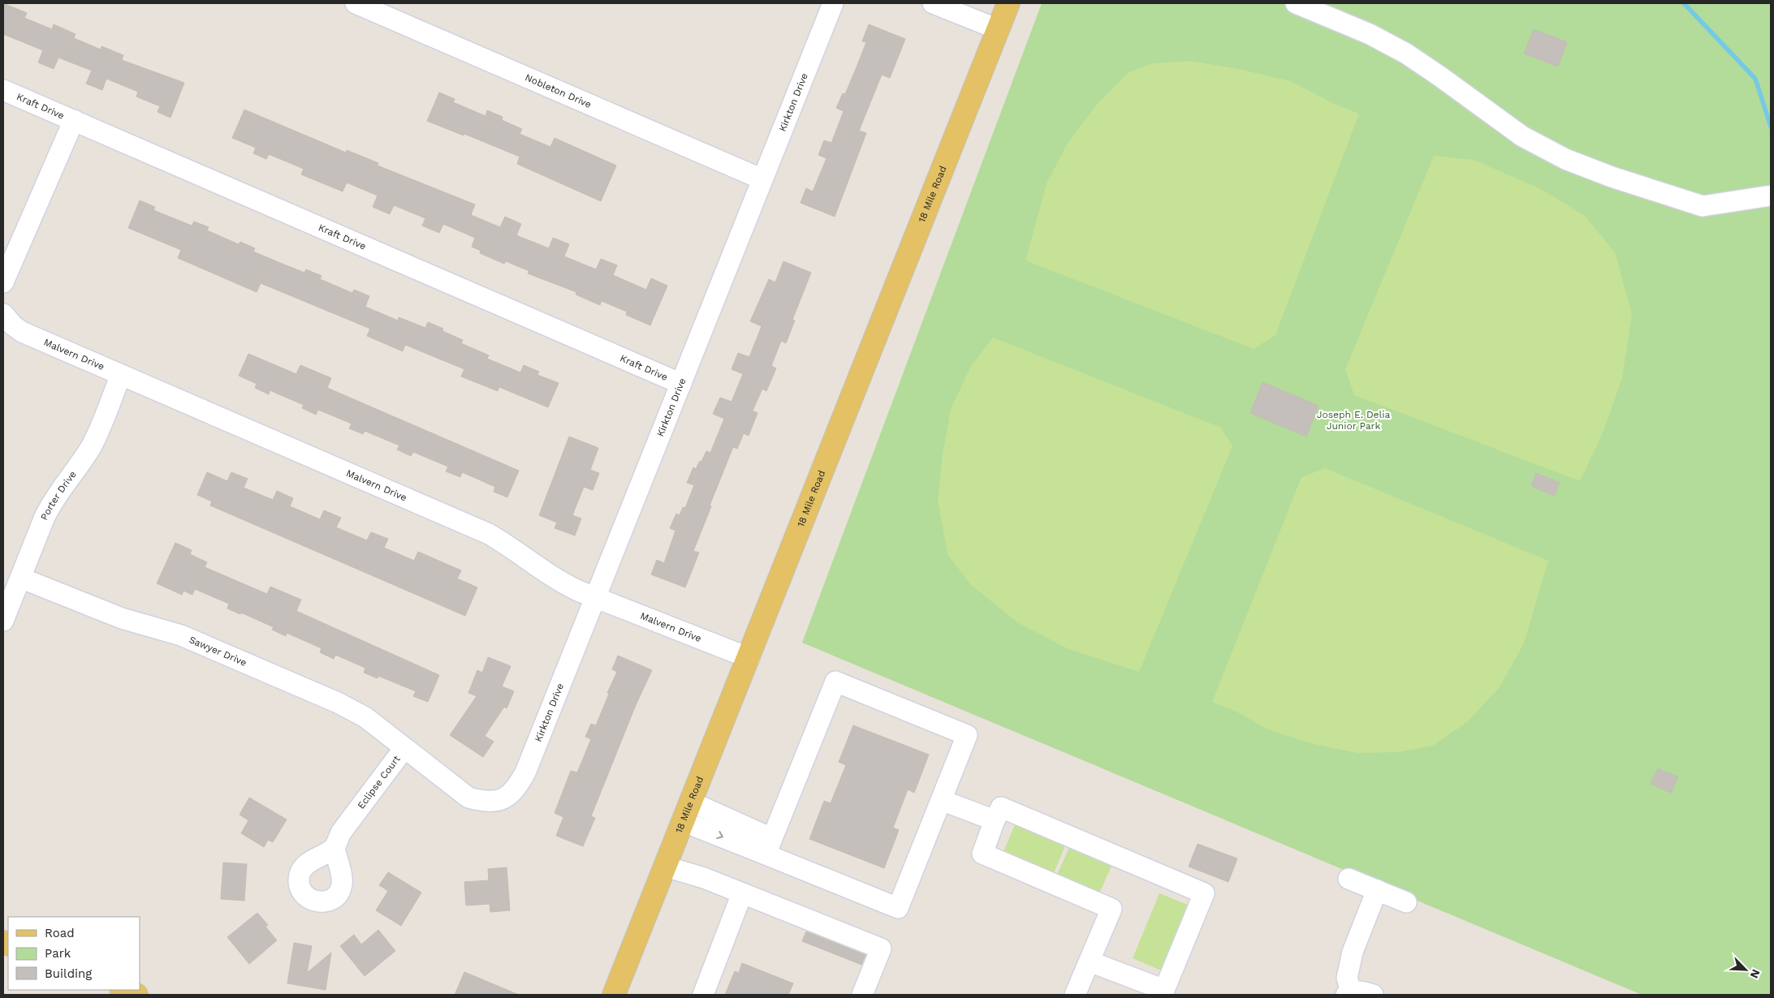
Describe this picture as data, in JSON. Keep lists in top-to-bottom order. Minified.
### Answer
{"streets":{"main road":["18 Mile Road"],"street":["Nobleton Drive","Kirkton Drive","Kraft Drive","Malvern Drive","Porter Drive","Sawyer Drive","Eclipse Court"]},"crossings":[["Nobleton Drive","Kirkton Drive"],["Kirkton Drive","Kraft Drive"],["Kirkton Drive","Malvern Drive"],["Kirkton Drive","Eclipse Court"],["18 Mile Road","Malvern Drive"],["Malvern Drive","Porter Drive"],["Porter Drive","Sawyer Drive"],["Sawyer Drive","Eclipse Court"]],"parks":["Joseph E. Delia Junior Park"],"legend":["Road","Park","Building"],"north":"bottom right"}
